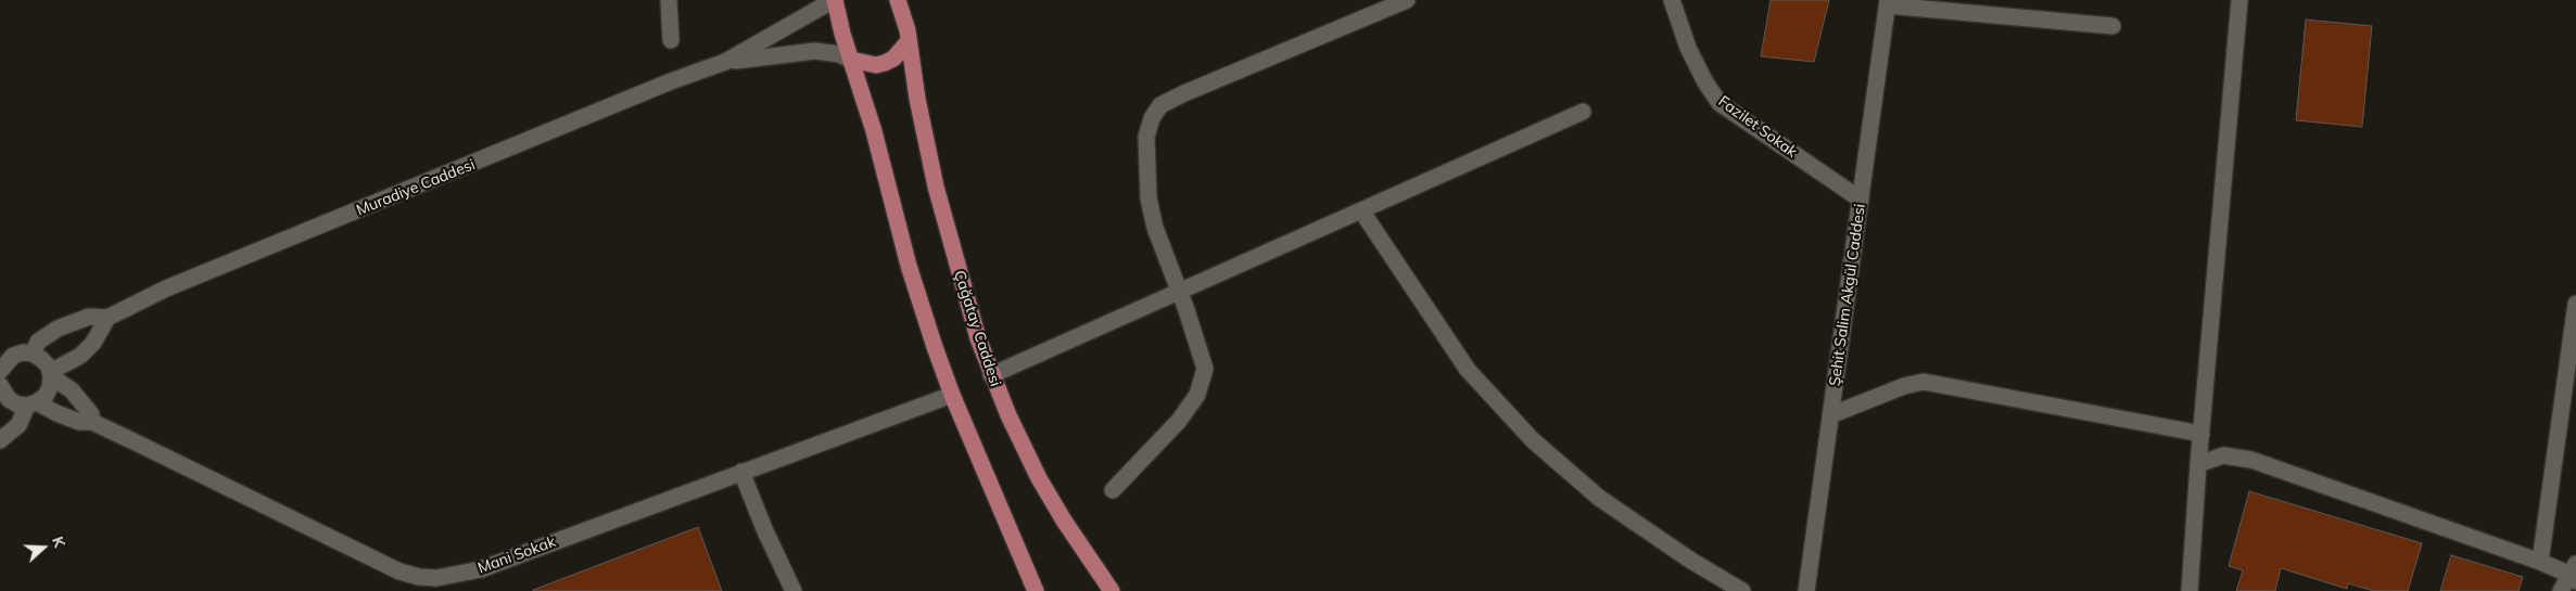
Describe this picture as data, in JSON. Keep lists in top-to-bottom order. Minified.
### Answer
{"streets":{"main road":["Çağatay Caddesi"],"street":["Fazilet Sokak","Muradiye Caddesi","Şehit Salim Akgül Caddesi","Mani Sokak"]},"crossings":[["Fazilet Sokak","Şehit Salim Akgül Caddesi"]],"north":"right"}
